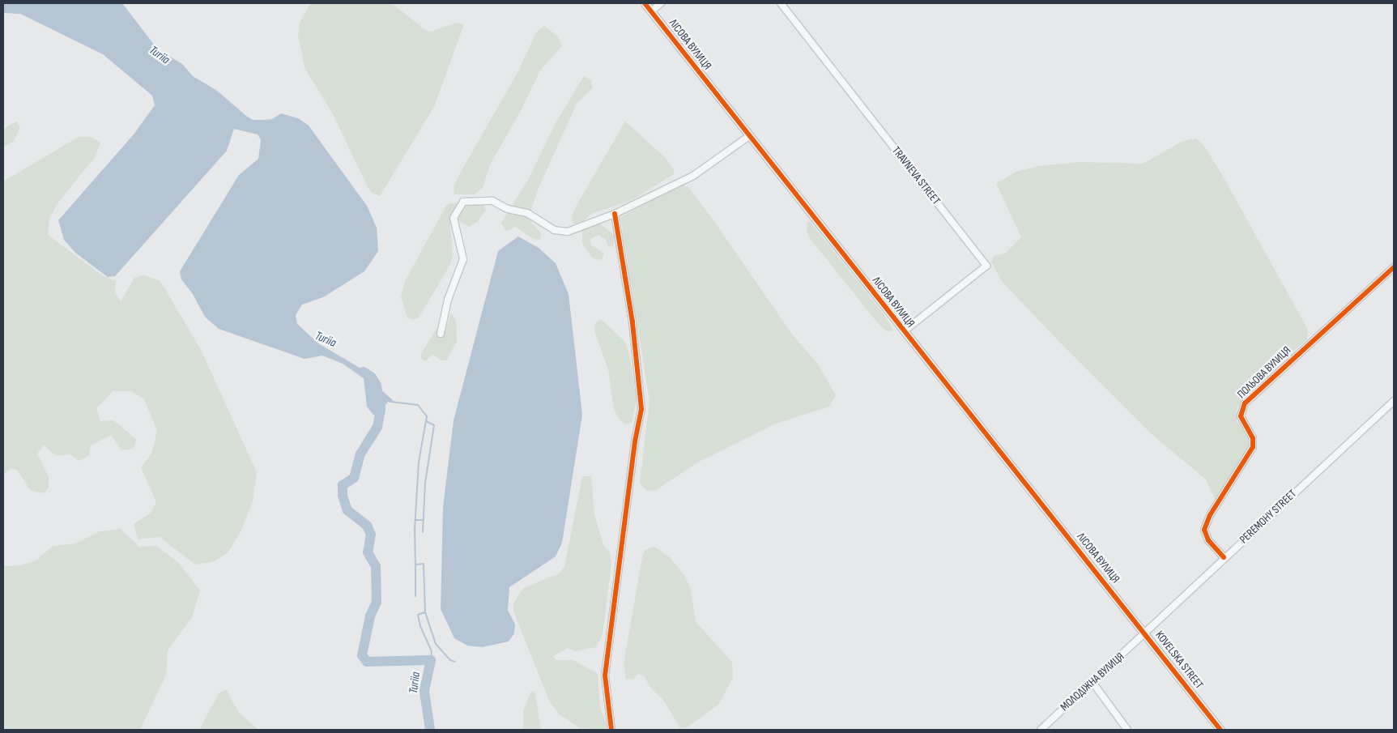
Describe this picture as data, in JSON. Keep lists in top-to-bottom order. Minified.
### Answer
{"streets":{"street":["ЛІСОВА ВУЛИЦЯ","TRAVNEVA STREET","ПОЛЬОВА ВУЛИЦЯ","PEREMOHY STREET","KOVELSKA STREET","МОЛОДІЖНА ВУЛИЦЯ"]},"crossings":[["ЛІСОВА ВУЛИЦЯ","TRAVNEVA STREET"],["ЛІСОВА ВУЛИЦЯ","KOVELSKA STREET"],["ПОЛЬОВА ВУЛИЦЯ","PEREMOHY STREET"],["PEREMOHY STREET","KOVELSKA STREET"],["PEREMOHY STREET","МОЛОДІЖНА ВУЛИЦЯ"],["KOVELSKA STREET","МОЛОДІЖНА ВУЛИЦЯ"]],"water":["Turiia"]}
